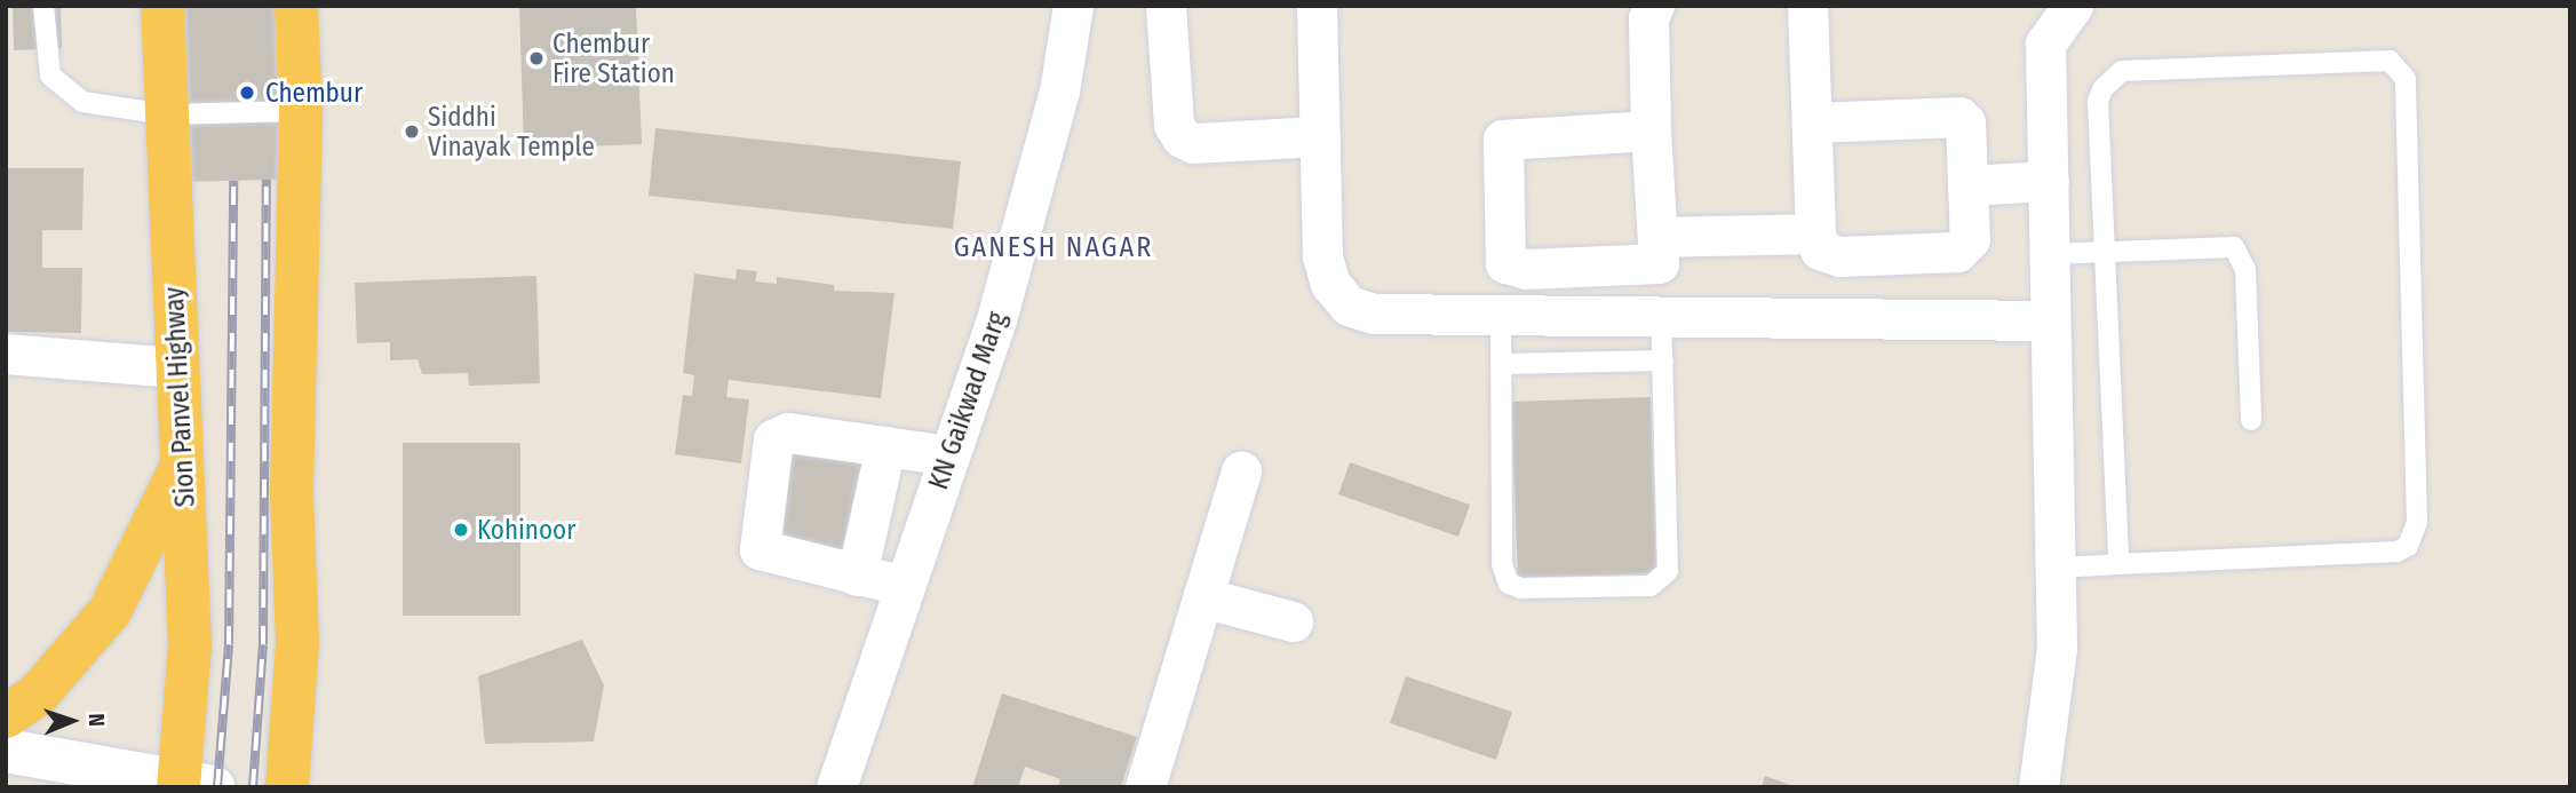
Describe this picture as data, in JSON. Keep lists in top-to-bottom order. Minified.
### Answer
{"streets":{"highway":["Sion Panvel Highway"],"street":["KN Gaikwad Marg"]},"districts":["GANESH NAGAR"],"places":["Chembur Fire Station","Chembur","Siddhi Vinayak Temple","Kohinoor"],"north":"right"}
